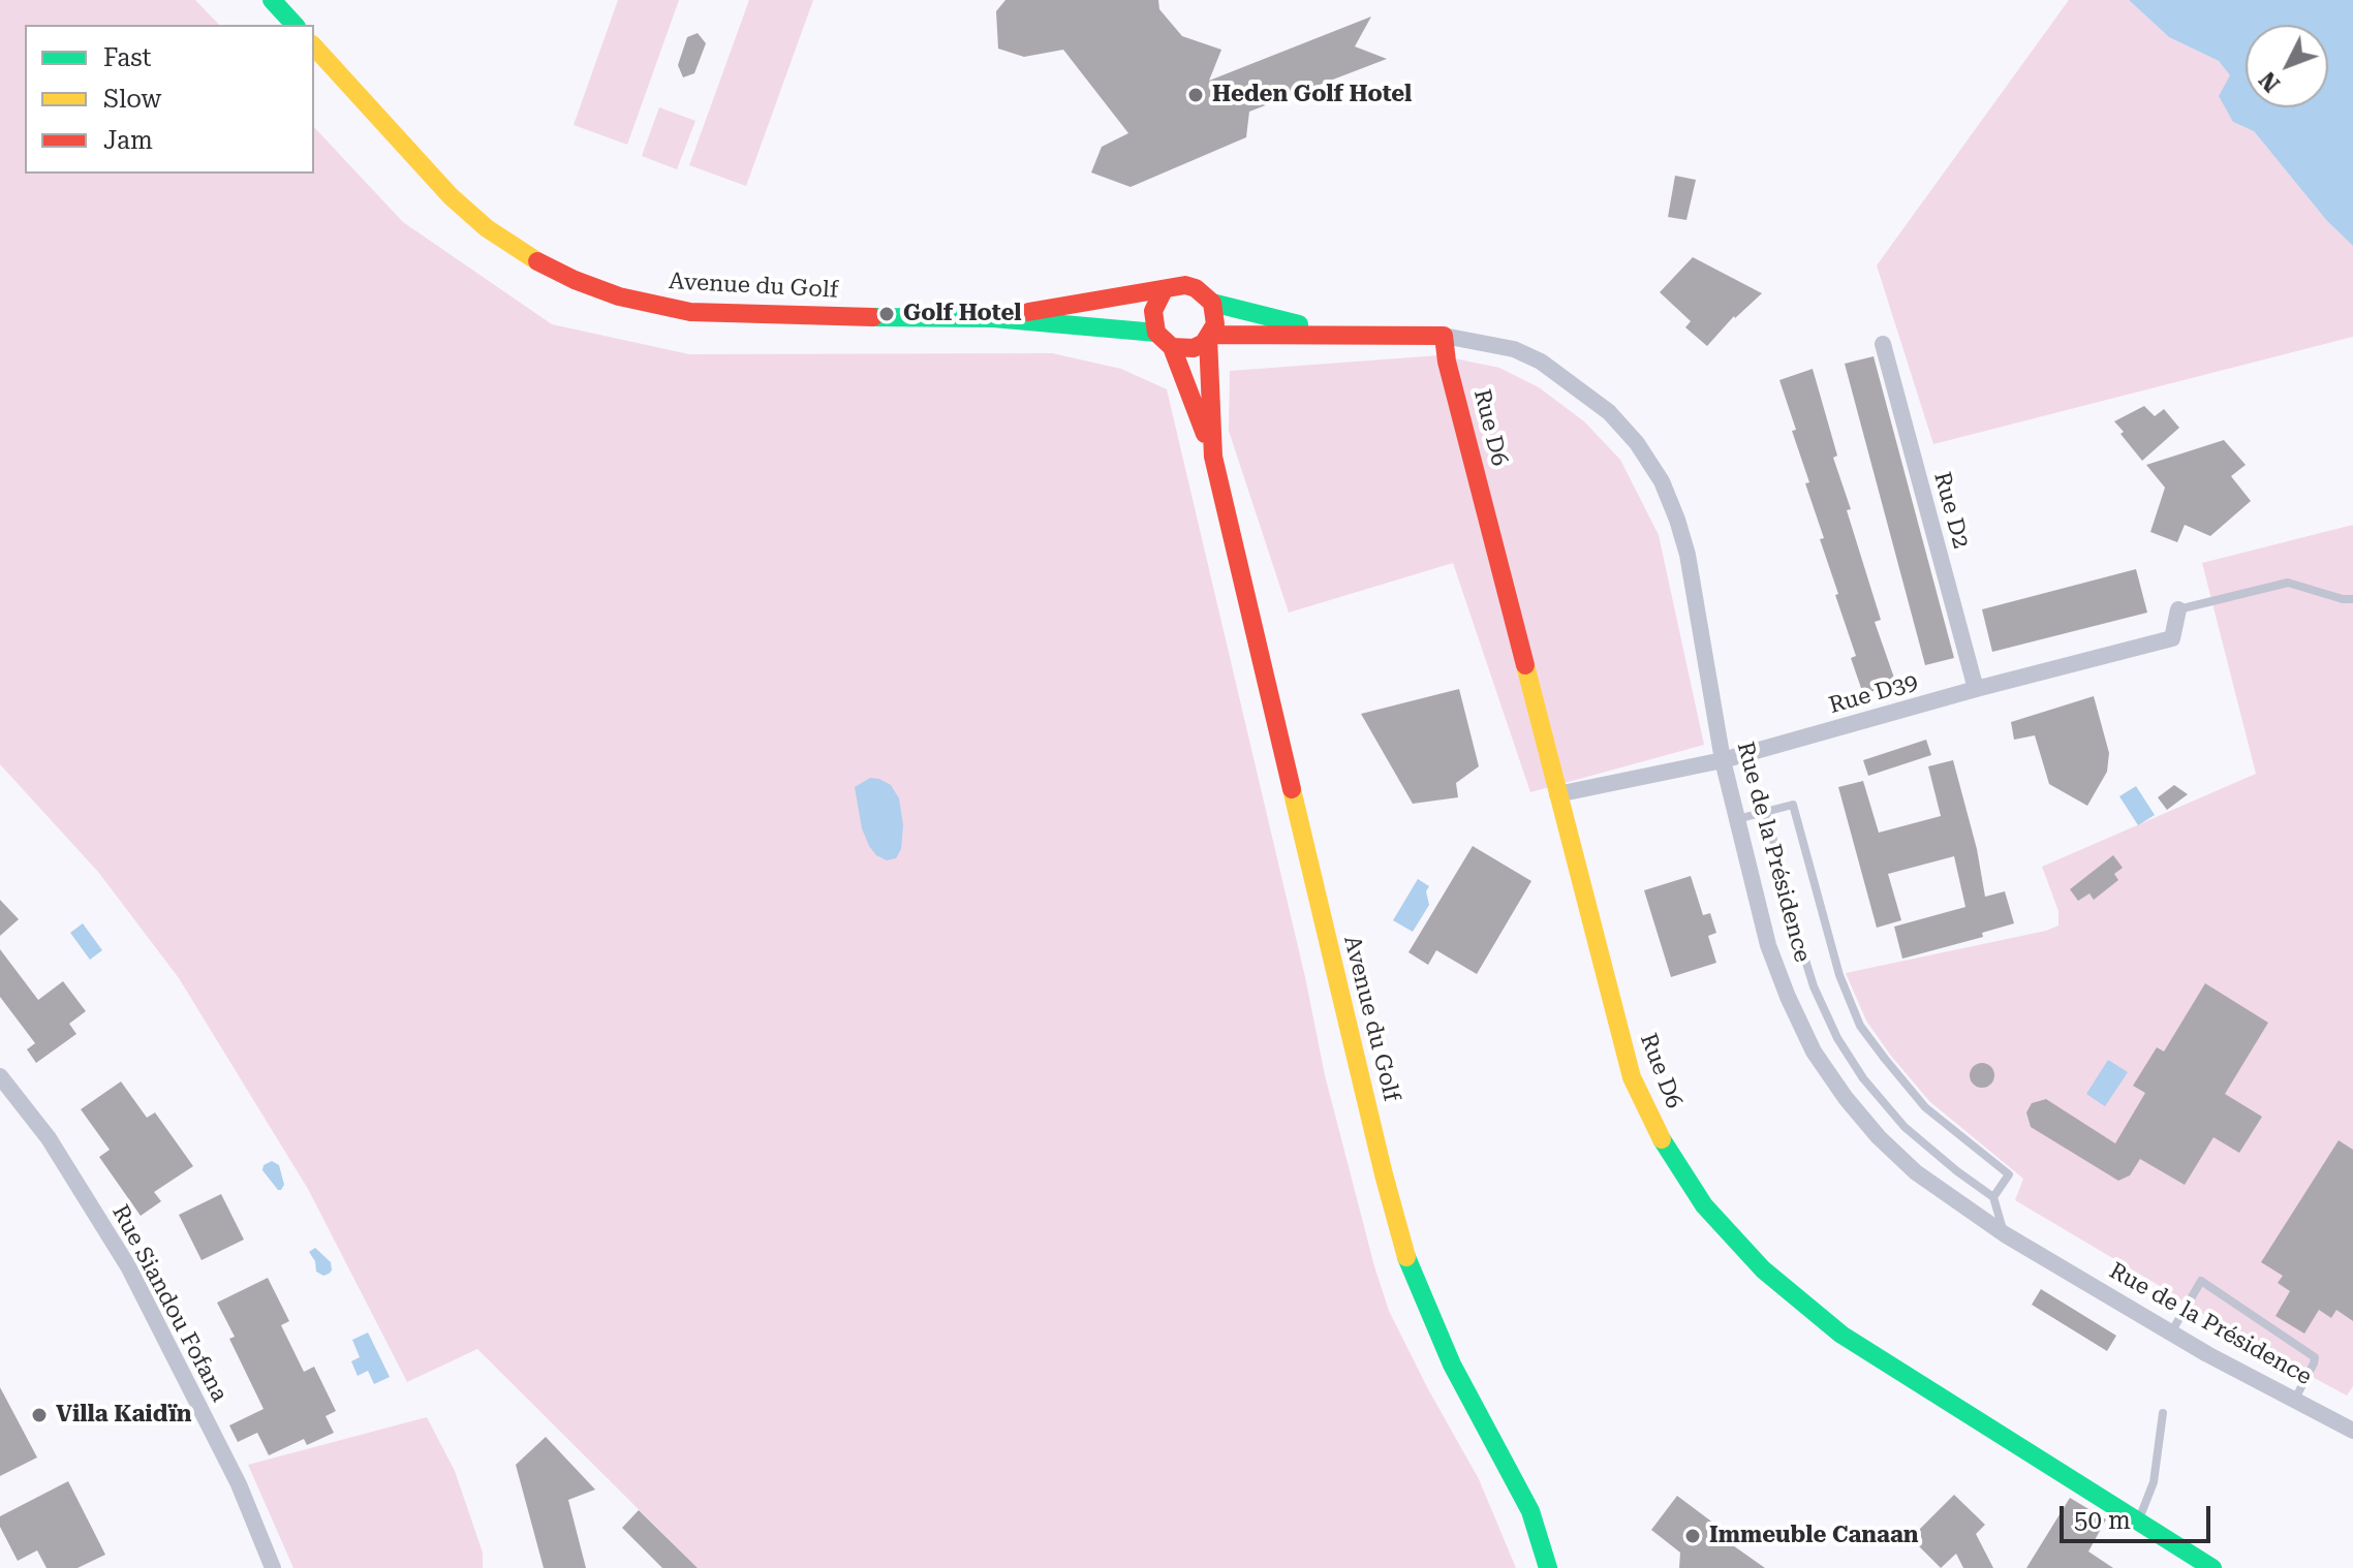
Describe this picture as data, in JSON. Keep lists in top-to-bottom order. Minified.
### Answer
{"streets":{"main road":["Avenue du Golf","Rue D6","Rue de la Présidence"],"street":["Rue D2","Rue D39","Rue Siandou Fofana"]},"crossings":[["Avenue du Golf","Rue de la Présidence"],["Rue D6","Rue D39"],["Rue D6","Rue de la Présidence"],["Rue D2","Rue D39"],["Rue D39","Rue de la Présidence"]],"places":["Heden Golf Hotel","Golf Hotel","Villa Kaidïn","Immeuble Canaan"],"legend":["Fast","Slow","Jam"],"scale_bar":"50 m","north":"bottom left"}
